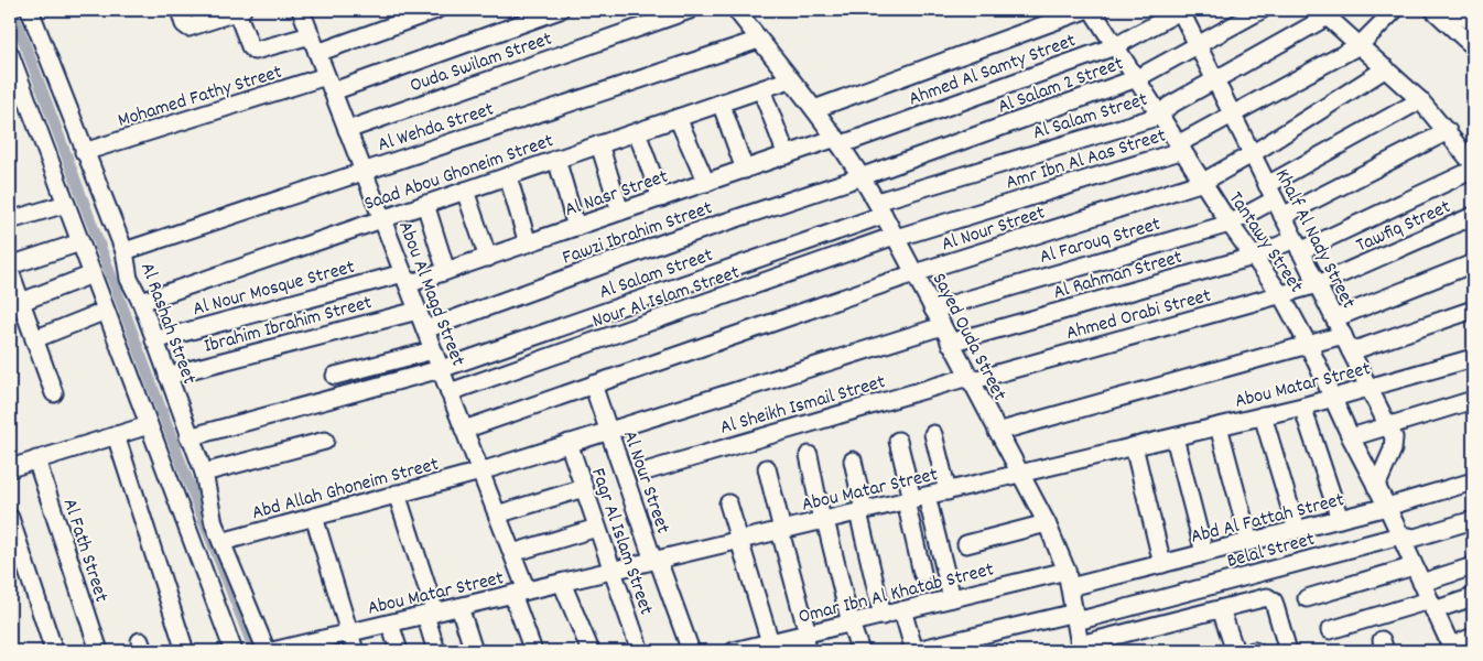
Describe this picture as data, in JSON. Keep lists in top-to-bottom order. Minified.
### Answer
{"streets":{"street":["Ouda Swilam Street","Ahmed Al Samty Street","Al Salam 2 Street","Mohamed Fathy Street","Al Salam Street","Al Wehda Street","Amr Ibn Al Aas Street","Saad Abou Ghoneim Street","Al Nasr Street","Tawfiq Street","Al Nour Street","Fawzi Ibrahim Street","Khalf Al Nady Street","Al Farouq Street","Tantawy Street","Al Rahman Street","Al Nour Mosque Street","Abou Al Magd Street","Nour Al Islam Street","Ahmed Orabi Street","Al Rashah Street","Ibrahim Ibrahim Street","Sayed Ouda Street","Abou Matar Street","Al Sheikh Ismail Street","Abd Allah Ghoneim Street","Abd Al Fattah Street","Fagr Al Islam Street","Belal Street","Al Fath Street","Omar Ibn Al Khatab Street"]},"crossings":[["Ouda Swilam Street","Abou Al Magd Street"],["Ahmed Al Samty Street","Al Nasr Street"],["Ahmed Al Samty Street","Khalf Al Nady Street"],["Ahmed Al Samty Street","Tantawy Street"],["Ahmed Al Samty Street","Sayed Ouda Street"],["Al Salam 2 Street","Fawzi Ibrahim Street"],["Al Salam 2 Street","Khalf Al Nady Street"],["Al Salam 2 Street","Tantawy Street"],["Al Salam 2 Street","Sayed Ouda Street"],["Mohamed Fathy Street","Abou Al Magd Street"],["Mohamed Fathy Street","Al Rashah Street"],["Al Salam Street","Khalf Al Nady Street"],["Al Salam Street","Tantawy Street"],["Al Salam Street","Abou Al Magd Street"],["Al Salam Street","Al Rashah Street"],["Al Salam Street","Sayed Ouda Street"],["Al Wehda Street","Abou Al Magd Street"],["Al Wehda Street","Al Rashah Street"],["Al Wehda Street","Sayed Ouda Street"],["Amr Ibn Al Aas Street","Khalf Al Nady Street"],["Amr Ibn Al Aas Street","Tantawy Street"],["Amr Ibn Al Aas Street","Nour Al Islam Street"],["Amr Ibn Al Aas Street","Sayed Ouda Street"],["Saad Abou Ghoneim Street","Abou Al Magd Street"],["Saad Abou Ghoneim Street","Al Rashah Street"],["Saad Abou Ghoneim Street","Sayed Ouda Street"],["Al Nasr Street","Al Nour Mosque Street"],["Al Nasr Street","Abou Al Magd Street"],["Al Nasr Street","Sayed Ouda Street"],["Tawfiq Street","Khalf Al Nady Street"],["Tawfiq Street","Ahmed Orabi Street"],["Al Nour Street","Khalf Al Nady Street"],["Al Nour Street","Tantawy Street"],["Al Nour Street","Abou Al Magd Street"],["Al Nour Street","Sayed Ouda Street"],["Al Nour Street","Abou Matar Street"],["Al Nour Street","Abd Allah Ghoneim Street"],["Fawzi Ibrahim Street","Abou Al Magd Street"],["Fawzi Ibrahim Street","Sayed Ouda Street"],["Khalf Al Nady Street","Al Farouq Street"],["Khalf Al Nady Street","Tantawy Street"],["Khalf Al Nady Street","Al Rahman Street"],["Khalf Al Nady Street","Ahmed Orabi Street"],["Khalf Al Nady Street","Abou Matar Street"],["Al Farouq Street","Tantawy Street"],["Al Farouq Street","Sayed Ouda Street"],["Tantawy Street","Al Rahman Street"],["Tantawy Street","Ahmed Orabi Street"],["Tantawy Street","Abou Matar Street"],["Tantawy Street","Abd Al Fattah Street"],["Al Rahman Street","Sayed Ouda Street"],["Al Nour Mosque Street","Abou Al Magd Street"],["Al Nour Mosque Street","Al Rashah Street"],["Abou Al Magd Street","Nour Al Islam Street"],["Abou Al Magd Street","Ibrahim Ibrahim Street"],["Abou Al Magd Street","Abou Matar Street"],["Abou Al Magd Street","Abd Allah Ghoneim Street"],["Nour Al Islam Street","Sayed Ouda Street"],["Ahmed Orabi Street","Sayed Ouda Street"],["Ahmed Orabi Street","Al Sheikh Ismail Street"],["Al Rashah Street","Ibrahim Ibrahim Street"],["Al Rashah Street","Abd Allah Ghoneim Street"],["Sayed Ouda Street","Abou Matar Street"],["Sayed Ouda Street","Al Sheikh Ismail Street"],["Sayed Ouda Street","Abd Allah Ghoneim Street"],["Sayed Ouda Street","Abd Al Fattah Street"],["Sayed Ouda Street","Belal Street"],["Sayed Ouda Street","Omar Ibn Al Khatab Street"],["Abou Matar Street","Fagr Al Islam Street"],["Abd Allah Ghoneim Street","Fagr Al Islam Street"],["Abd Al Fattah Street","Omar Ibn Al Khatab Street"]]}
